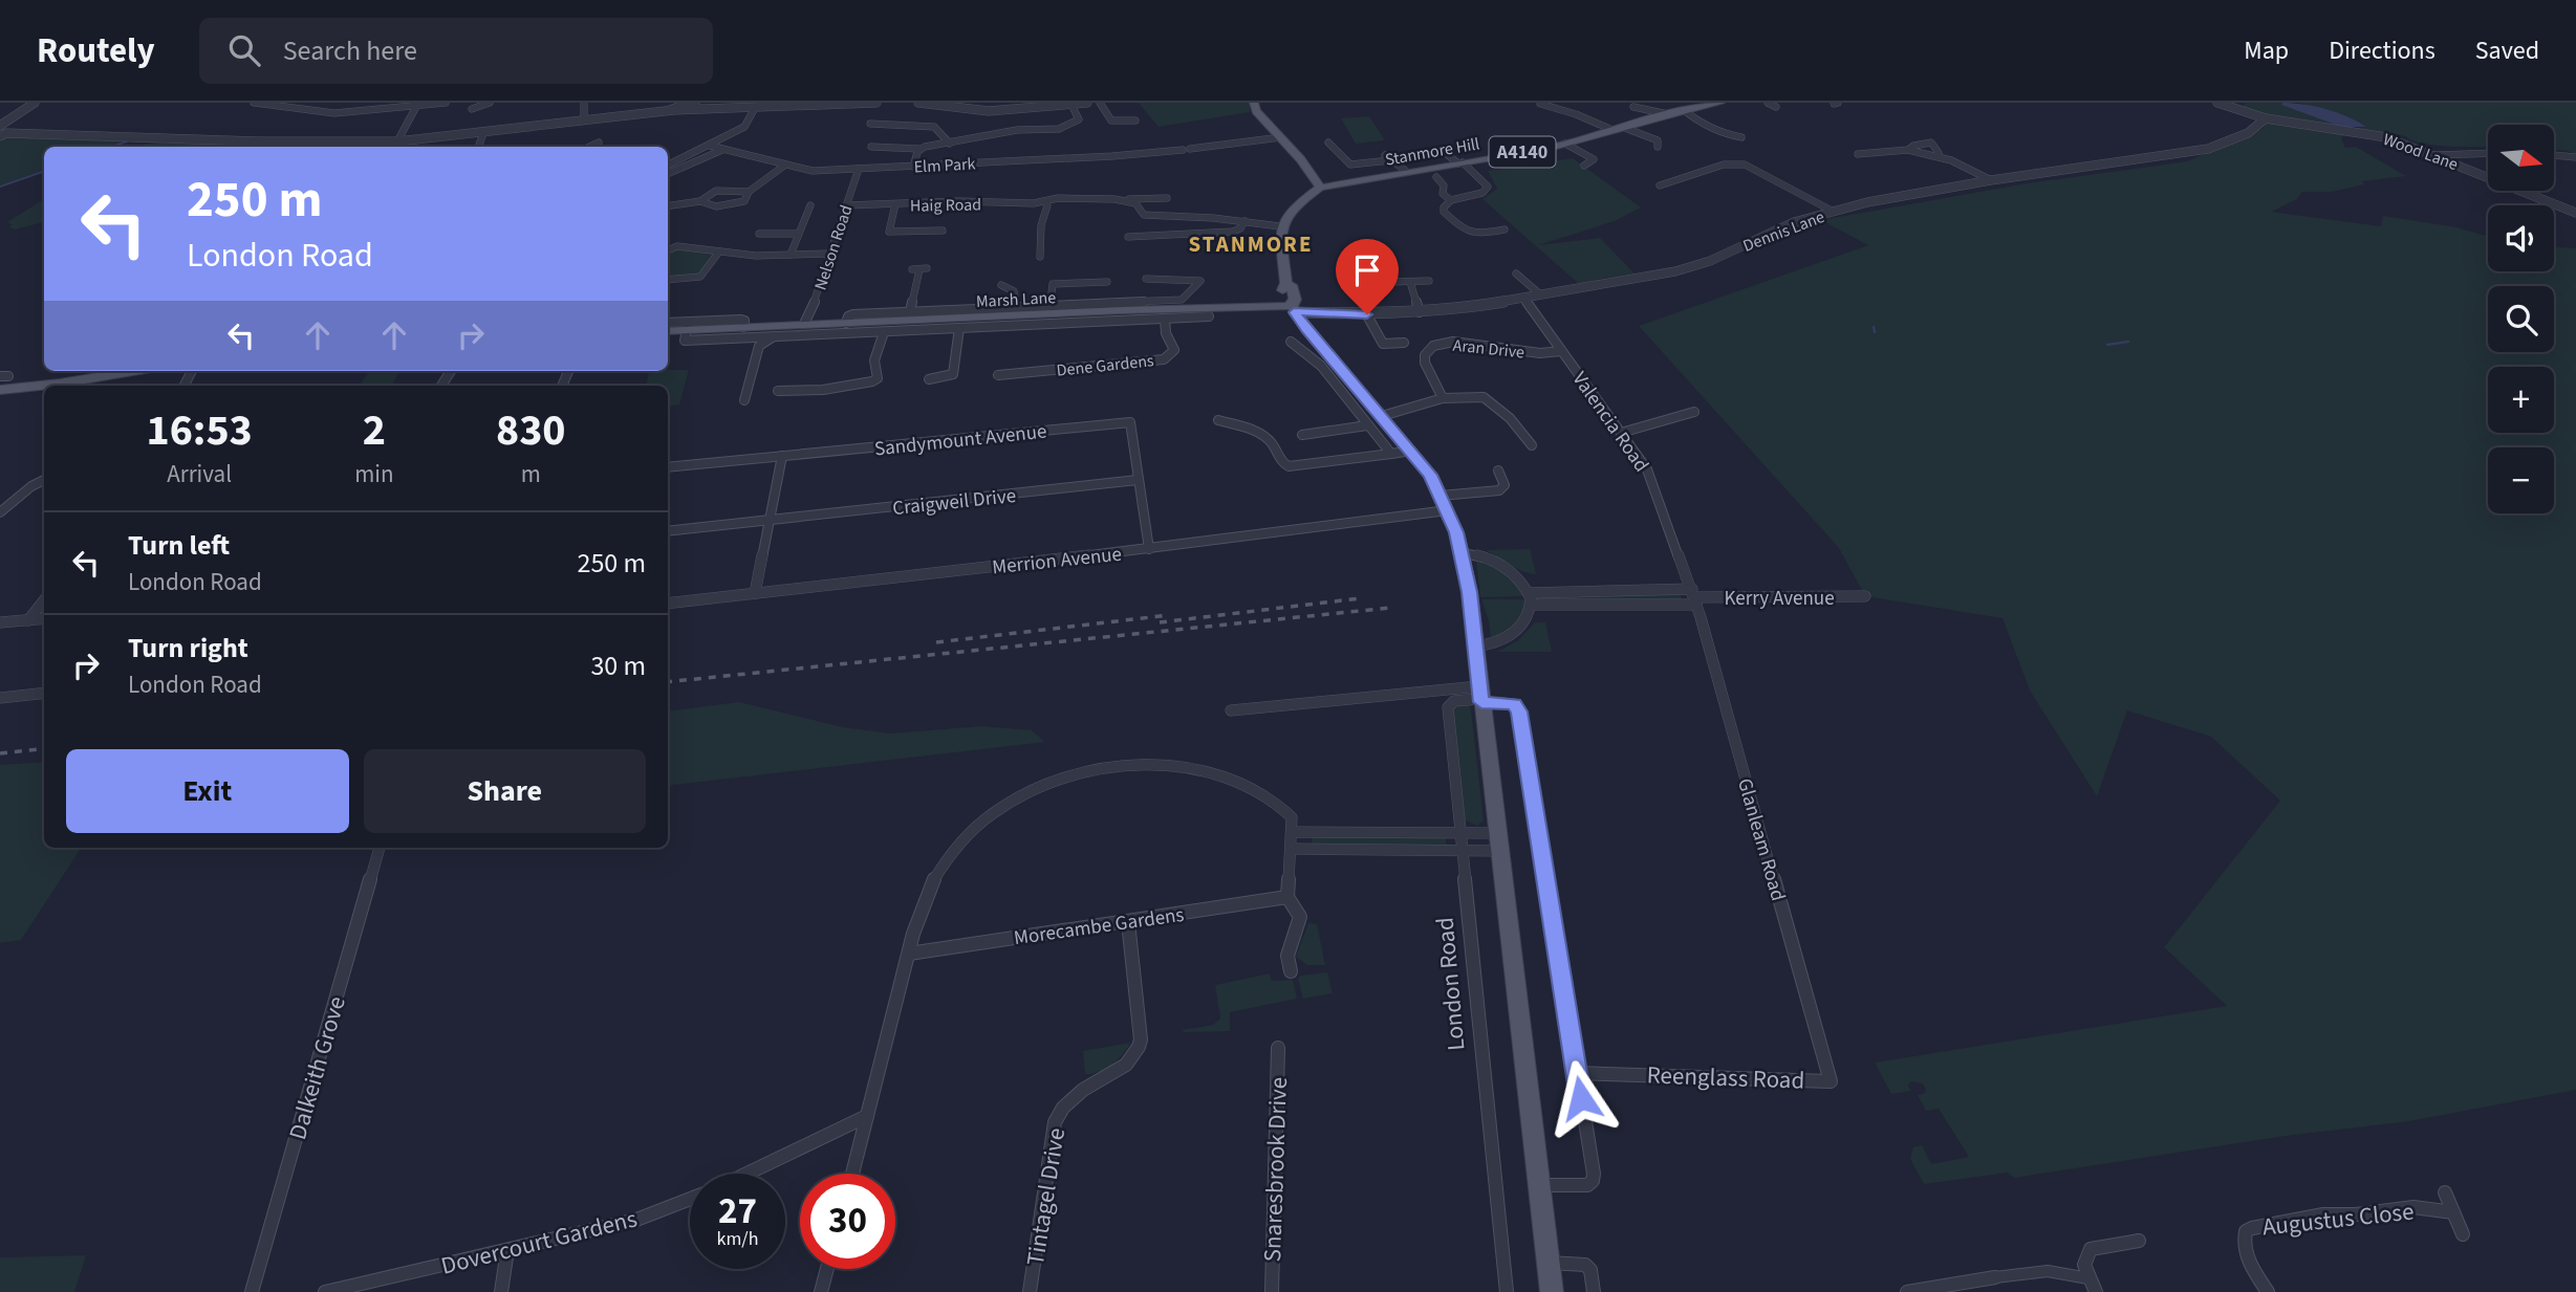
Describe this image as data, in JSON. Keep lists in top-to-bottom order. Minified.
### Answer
{"streets":{"main road":["Stanmore Hill","A4140","Marsh Lane"],"street":["Wood Lane","Elm Park","Haig Road","Dennis Lane","Nelson Road","Aran Drive","Dene Gardens","Valencia Road","Sandymount Avenue","Craigweil Drive","Merrion Avenue","Kerry Avenue","Glanleam Road","Morecambe Gardens","London Road","Dalkeith Grove","Reenglass Road","Snaresbrook Drive","Tintagel Drive","Augustus Close","Dovercourt Gardens"]},"crossings":[["Wood Lane","Dennis Lane"],["Elm Park","Nelson Road"],["Haig Road","Nelson Road"],["Dennis Lane","Marsh Lane"],["Dennis Lane","Valencia Road"],["Nelson Road","Marsh Lane"],["Marsh Lane","Dene Gardens"],["Aran Drive","Valencia Road"],["Valencia Road","Kerry Avenue"],["Valencia Road","Glanleam Road"],["Sandymount Avenue","Craigweil Drive"],["Sandymount Avenue","Merrion Avenue"],["Kerry Avenue","Glanleam Road"],["Glanleam Road","Reenglass Road"],["Morecambe Gardens","Tintagel Drive"],["London Road","Reenglass Road"]],"districts":["STANMORE"],"north":"right","page":{"header":"Routely","search":"Search here","nav":["Map","Directions","Saved"],"map_buttons":["+","−"],"turn":["250 m","London Road"],"eta":["16:53","Arrival","2","min","830","m"],"list":[{"name":"Turn left","note":"London Road","value":"250 m"},{"name":"Turn right","note":"London Road","value":"30 m"}],"buttons":["Exit","Share"],"speed":"27 km/h","limit":"30"}}
